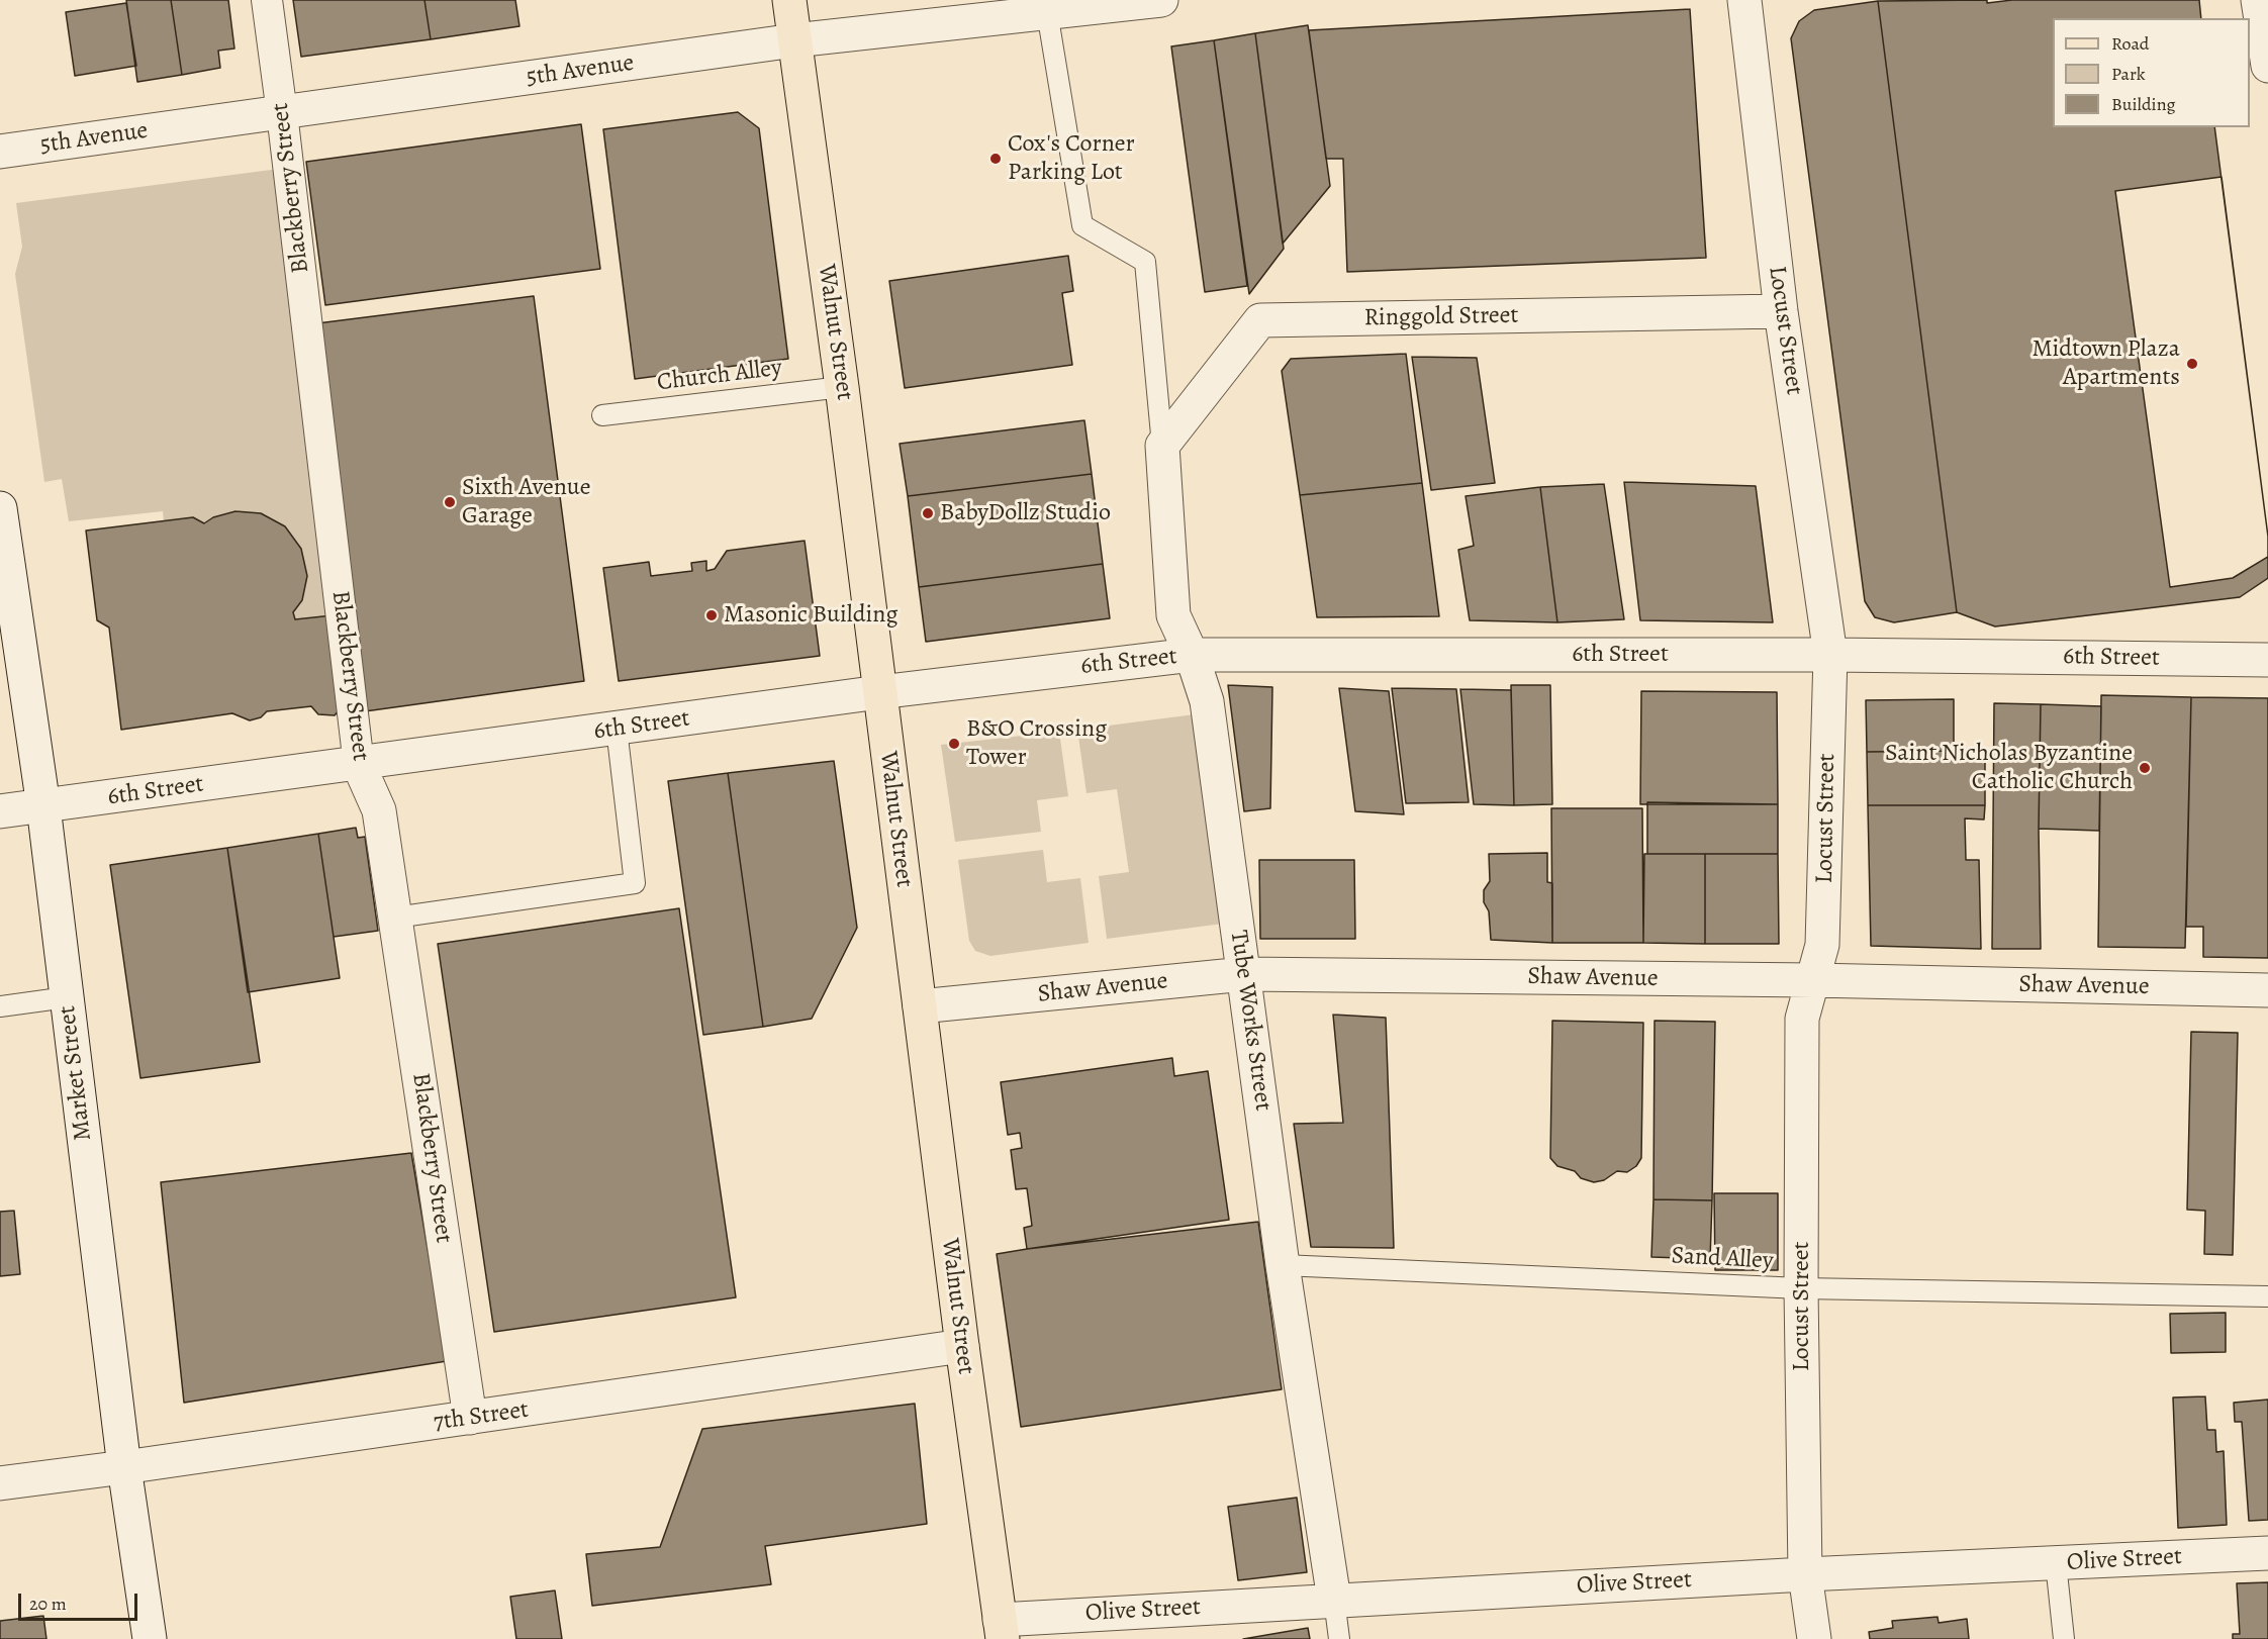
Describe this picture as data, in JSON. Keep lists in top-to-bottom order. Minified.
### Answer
{"streets":{"main road":["Walnut Street"],"street":["5th Avenue","Blackberry Street","Ringgold Street","Locust Street","6th Street","Shaw Avenue","Tube Works Street","Market Street","7th Street","Olive Street"],"lane":["Church Alley","Sand Alley"]},"crossings":[["5th Avenue","Blackberry Street"],["5th Avenue","Walnut Street"],["Blackberry Street","6th Street"],["Blackberry Street","7th Street"],["Ringgold Street","Locust Street"],["Ringgold Street","Tube Works Street"],["Locust Street","6th Street"],["Locust Street","Shaw Avenue"],["Locust Street","Sand Alley"],["Locust Street","Olive Street"],["Walnut Street","Church Alley"],["Walnut Street","6th Street"],["Walnut Street","Shaw Avenue"],["Walnut Street","7th Street"],["Walnut Street","Olive Street"],["6th Street","Tube Works Street"],["6th Street","Market Street"],["Shaw Avenue","Tube Works Street"],["Tube Works Street","Sand Alley"],["Tube Works Street","Olive Street"],["Market Street","7th Street"]],"places":["Cox's Corner Parking Lot","Midtown Plaza Apartments","Sixth Avenue Garage","BabyDollz Studio","Masonic Building","B&O Crossing Tower","Saint Nicholas Byzantine Catholic Church"],"legend":["Road","Park","Building"],"scale_bar":"20 m"}
